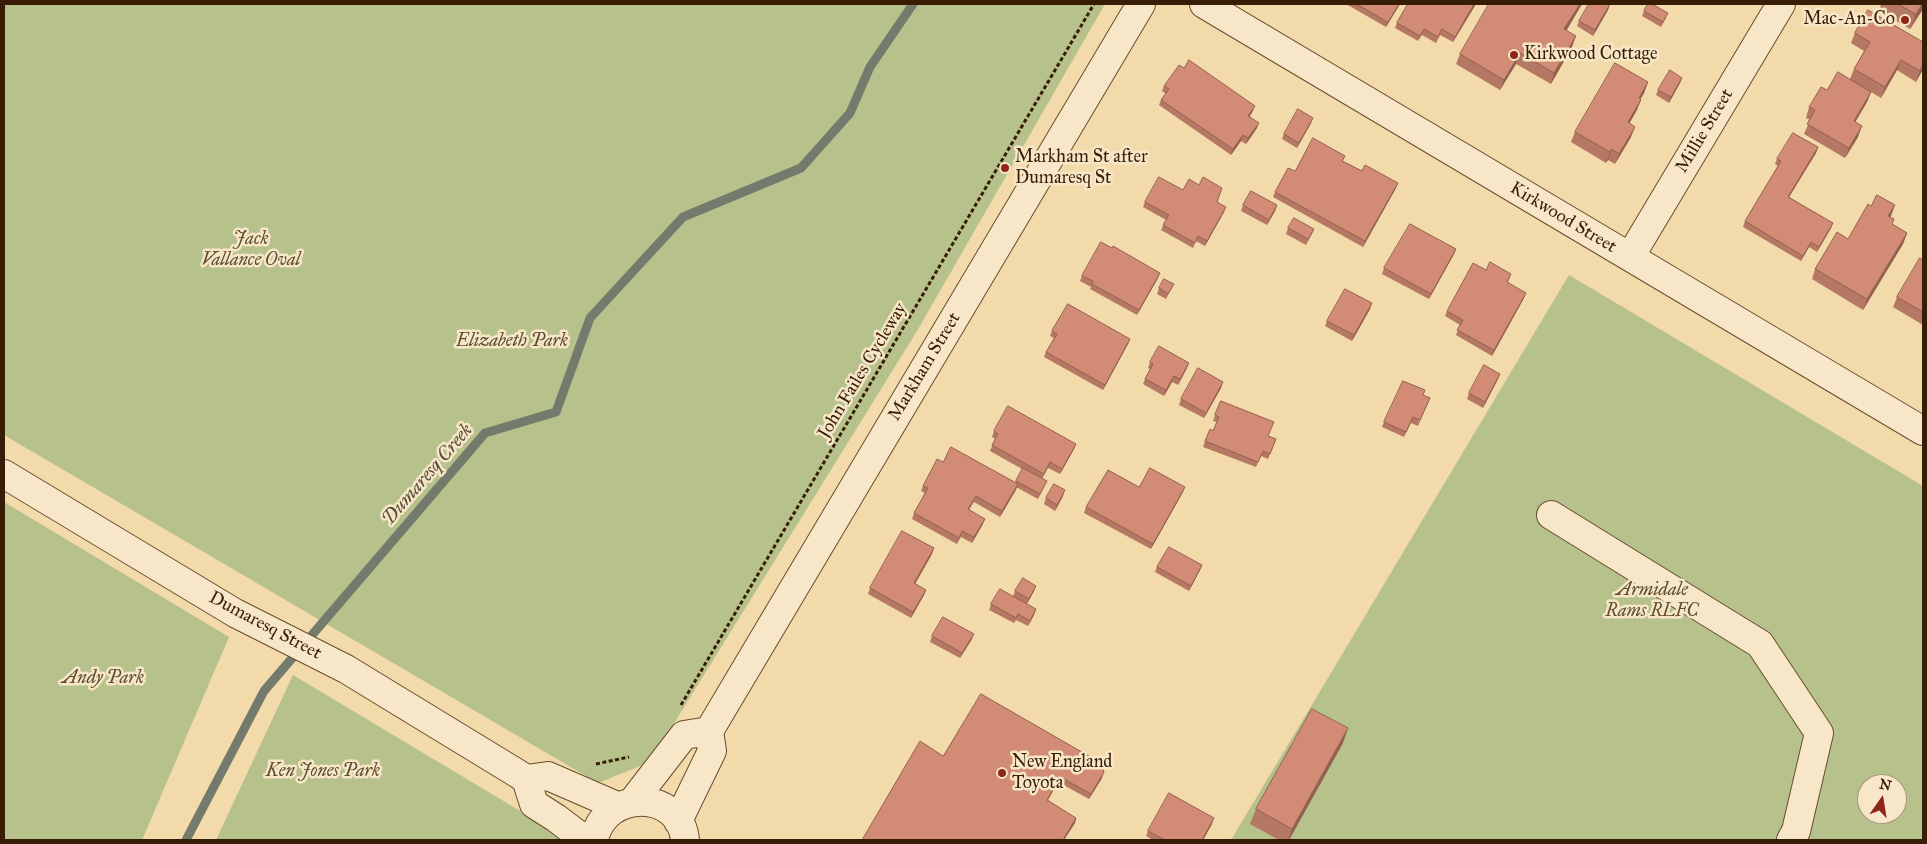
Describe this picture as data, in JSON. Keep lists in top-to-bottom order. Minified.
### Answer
{"streets":{"street":["Millie Street","Kirkwood Street","Markham Street","Dumaresq Street"],"path":["John Failes Cycleway"]},"crossings":[["Millie Street","Kirkwood Street"]],"water":["Dumaresq Creek"],"parks":["Jack Vallance Oval","Elizabeth Park","Armidale Rams RLFC","Andy Park","Ken Jones Park"],"places":["Mac-An-Co","Kirkwood Cottage","Markham St after Dumaresq St","New England Toyota"],"north":"top"}
